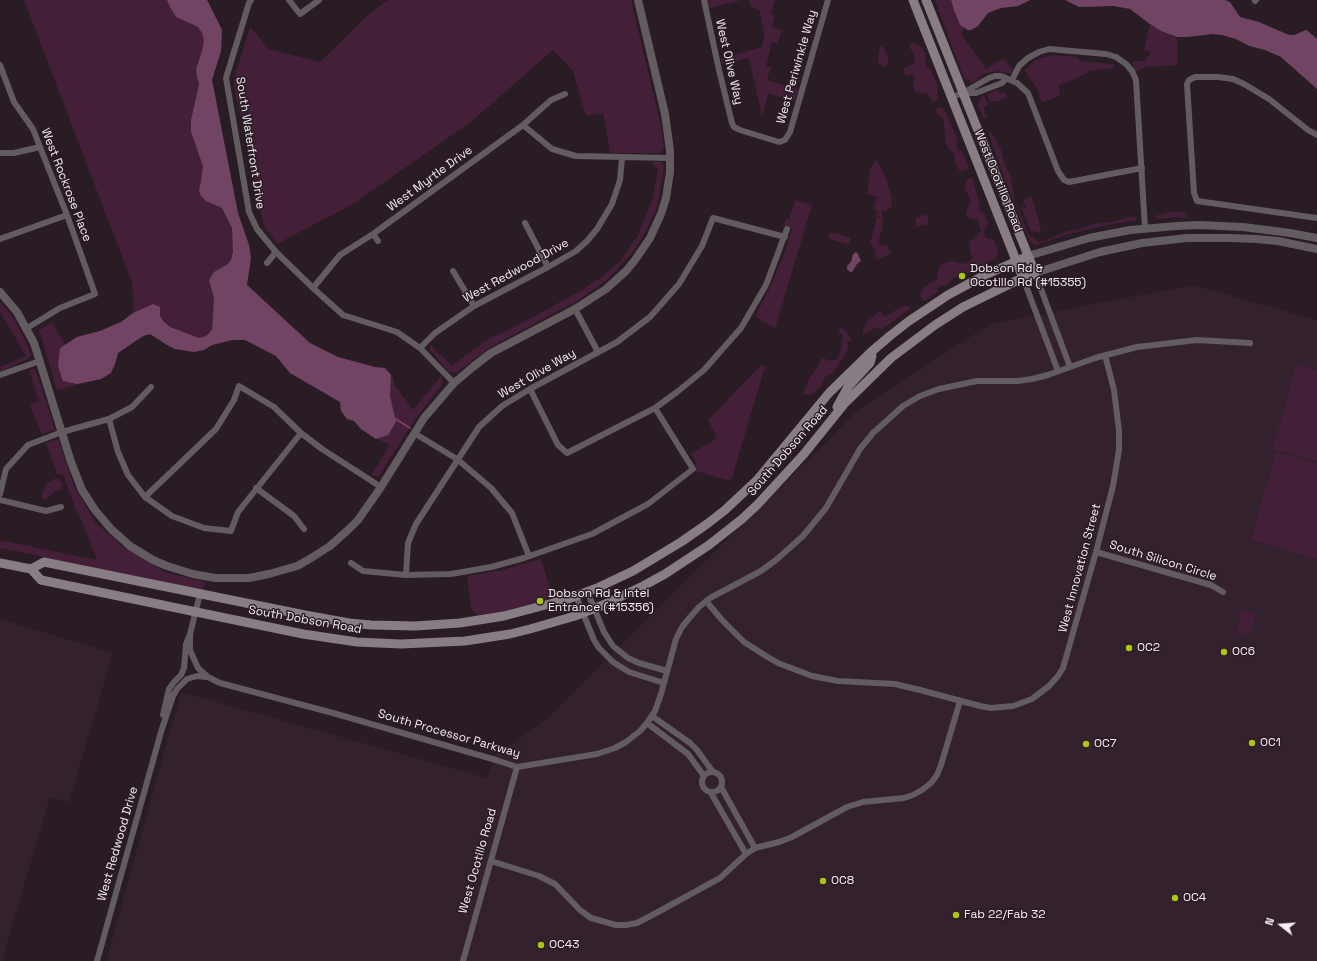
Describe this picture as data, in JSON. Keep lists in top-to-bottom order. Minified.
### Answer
{"streets":{"main road":["West Ocotillo Road","South Dobson Road"],"street":["West Olive Way","West Periwinkle Way","South Waterfront Drive","West Myrtle Drive","West Rockrose Place","West Redwood Drive","South Silicon Circle","West Innovation Street","South Processor Parkway"]},"crossings":[["West Olive Way","West Periwinkle Way"],["South Waterfront Drive","West Myrtle Drive"],["South Waterfront Drive","West Redwood Drive"],["West Ocotillo Road","South Dobson Road"],["West Ocotillo Road","South Processor Parkway"],["West Redwood Drive","South Dobson Road"],["West Redwood Drive","South Processor Parkway"],["South Silicon Circle","West Innovation Street"],["West Innovation Street","South Processor Parkway"]],"places":["Dobson Rd & Ocotillo Rd (#15355)","Dobson Rd & Intel Entrance (#15356)","OC2","OC6","OC1","OC7","OC8","OC4","Fab 22/Fab 32","OC43"],"north":"left"}
